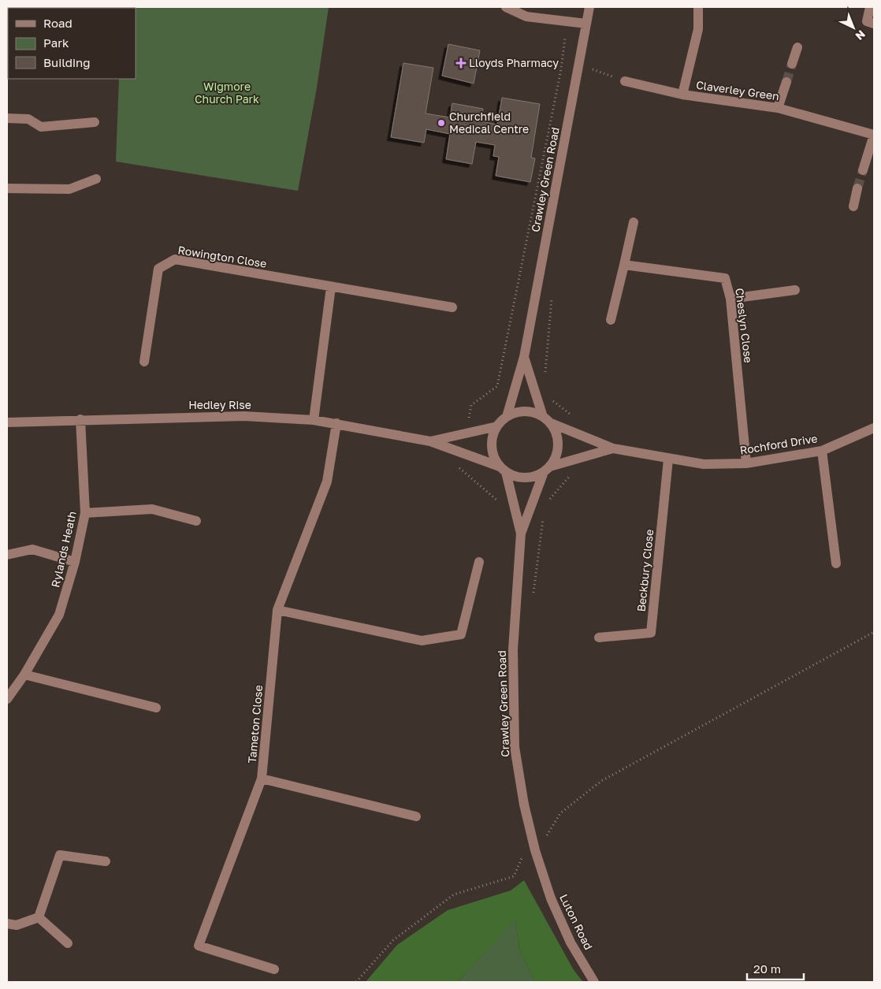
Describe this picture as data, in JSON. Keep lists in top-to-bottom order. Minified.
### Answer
{"streets":{"street":["Claverley Green","Crawley Green Road","Rowington Close","Cheslyn Close","Hedley Rise","Rochford Drive","Rylands Heath","Beckbury Close","Tameton Close","Luton Road"]},"crossings":[["Crawley Green Road","Hedley Rise"],["Crawley Green Road","Rochford Drive"],["Crawley Green Road","Luton Road"],["Cheslyn Close","Rochford Drive"],["Hedley Rise","Rochford Drive"],["Hedley Rise","Rylands Heath"],["Hedley Rise","Tameton Close"],["Rochford Drive","Beckbury Close"]],"parks":["Wigmore Church Park"],"places":{"health":["Lloyds Pharmacy"],"other":["Churchfield Medical Centre"]},"legend":["Road","Park","Building"],"scale_bar":"20 m","north":"bottom right"}
